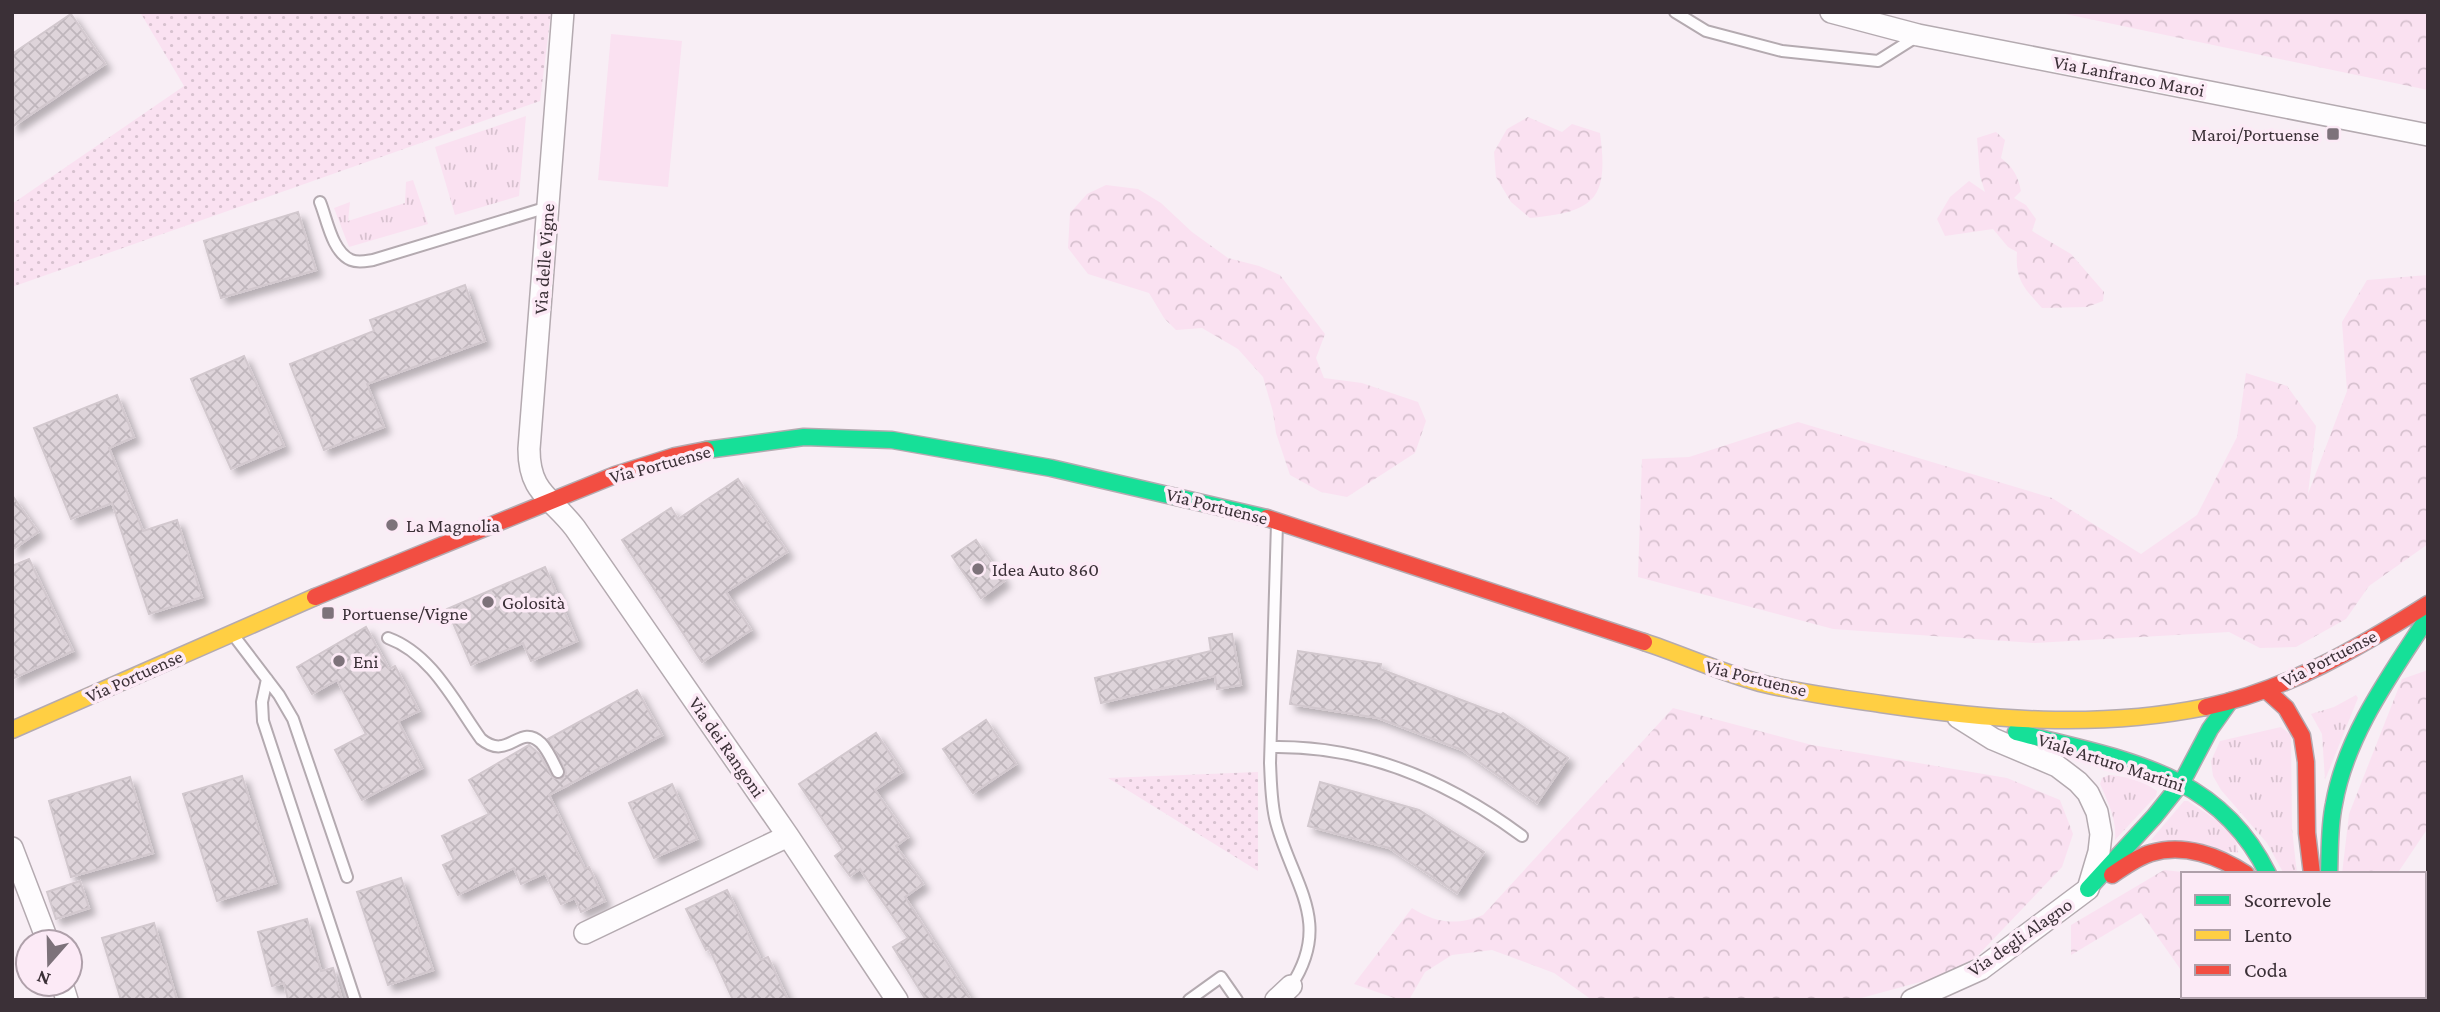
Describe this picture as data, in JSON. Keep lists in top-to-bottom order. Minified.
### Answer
{"streets":{"main road":["Via Portuense","Viale Arturo Martini","Via degli Alagno"],"street":["Via Lanfranco Maroi","Via delle Vigne","Via dei Rangoni"]},"crossings":[["Via delle Vigne","Via Portuense"],["Via delle Vigne","Via dei Rangoni"],["Via Portuense","Via dei Rangoni"],["Via Portuense","Viale Arturo Martini"],["Via Portuense","Via degli Alagno"],["Viale Arturo Martini","Via degli Alagno"]],"places":{"transit":["Maroi/Portuense","Portuense/Vigne"],"other":["La Magnolia","Idea Auto 860","Golosità","Eni"]},"legend":["Scorrevole","Lento","Coda"],"north":"bottom"}
